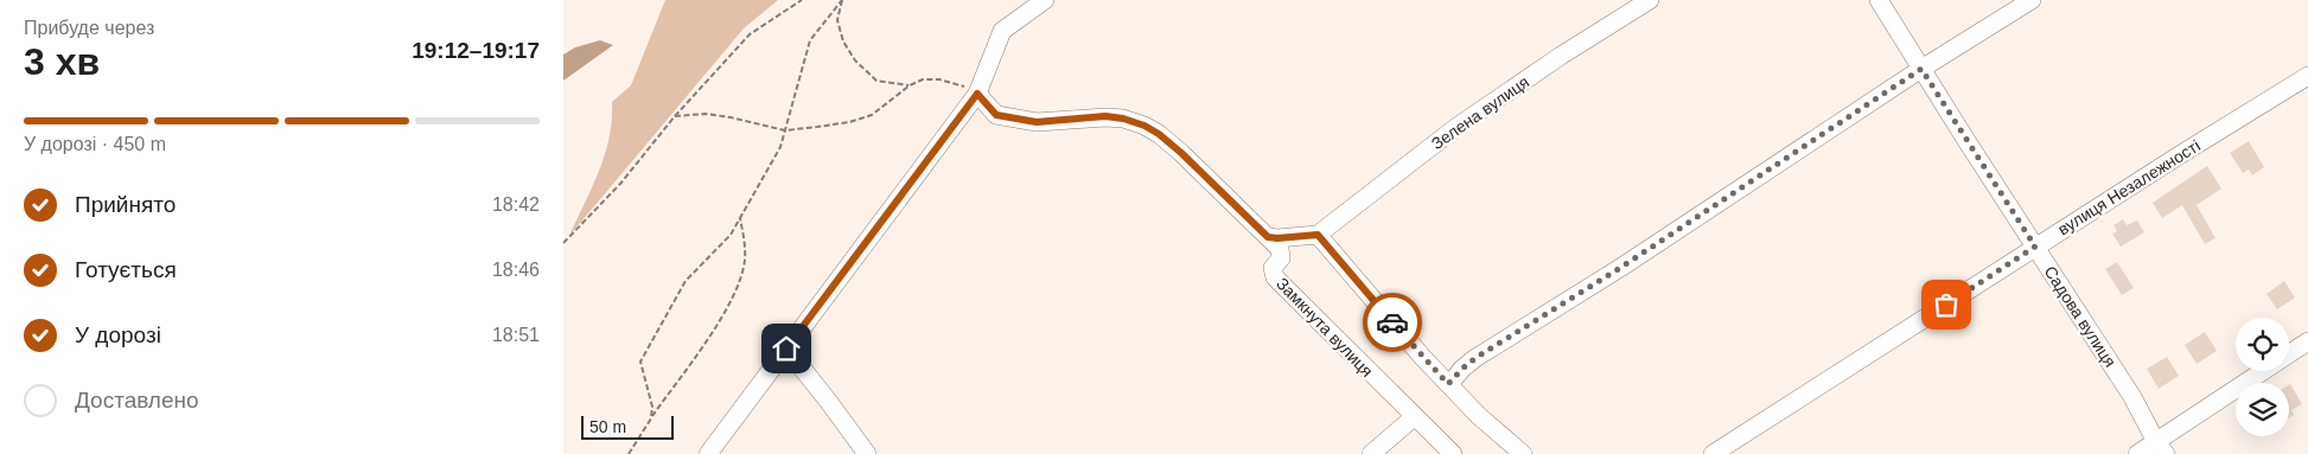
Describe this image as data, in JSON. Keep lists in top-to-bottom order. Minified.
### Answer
{"streets":{"street":["Зелена вулиця","вулиця Незалежності","Садова вулиця","Замкнута вулиця"]},"crossings":[["вулиця Незалежності","Садова вулиця"]],"scale_bar":"50 m","page":{"heading":["3 хв","Прибуде через","19:12–19:17"],"bar":"У дорозі · 450 m","list":[["Прийнято","18:42"],["Готується","18:46"],["У дорозі","18:51"],"Доставлено"],"scale":"50 m"}}
